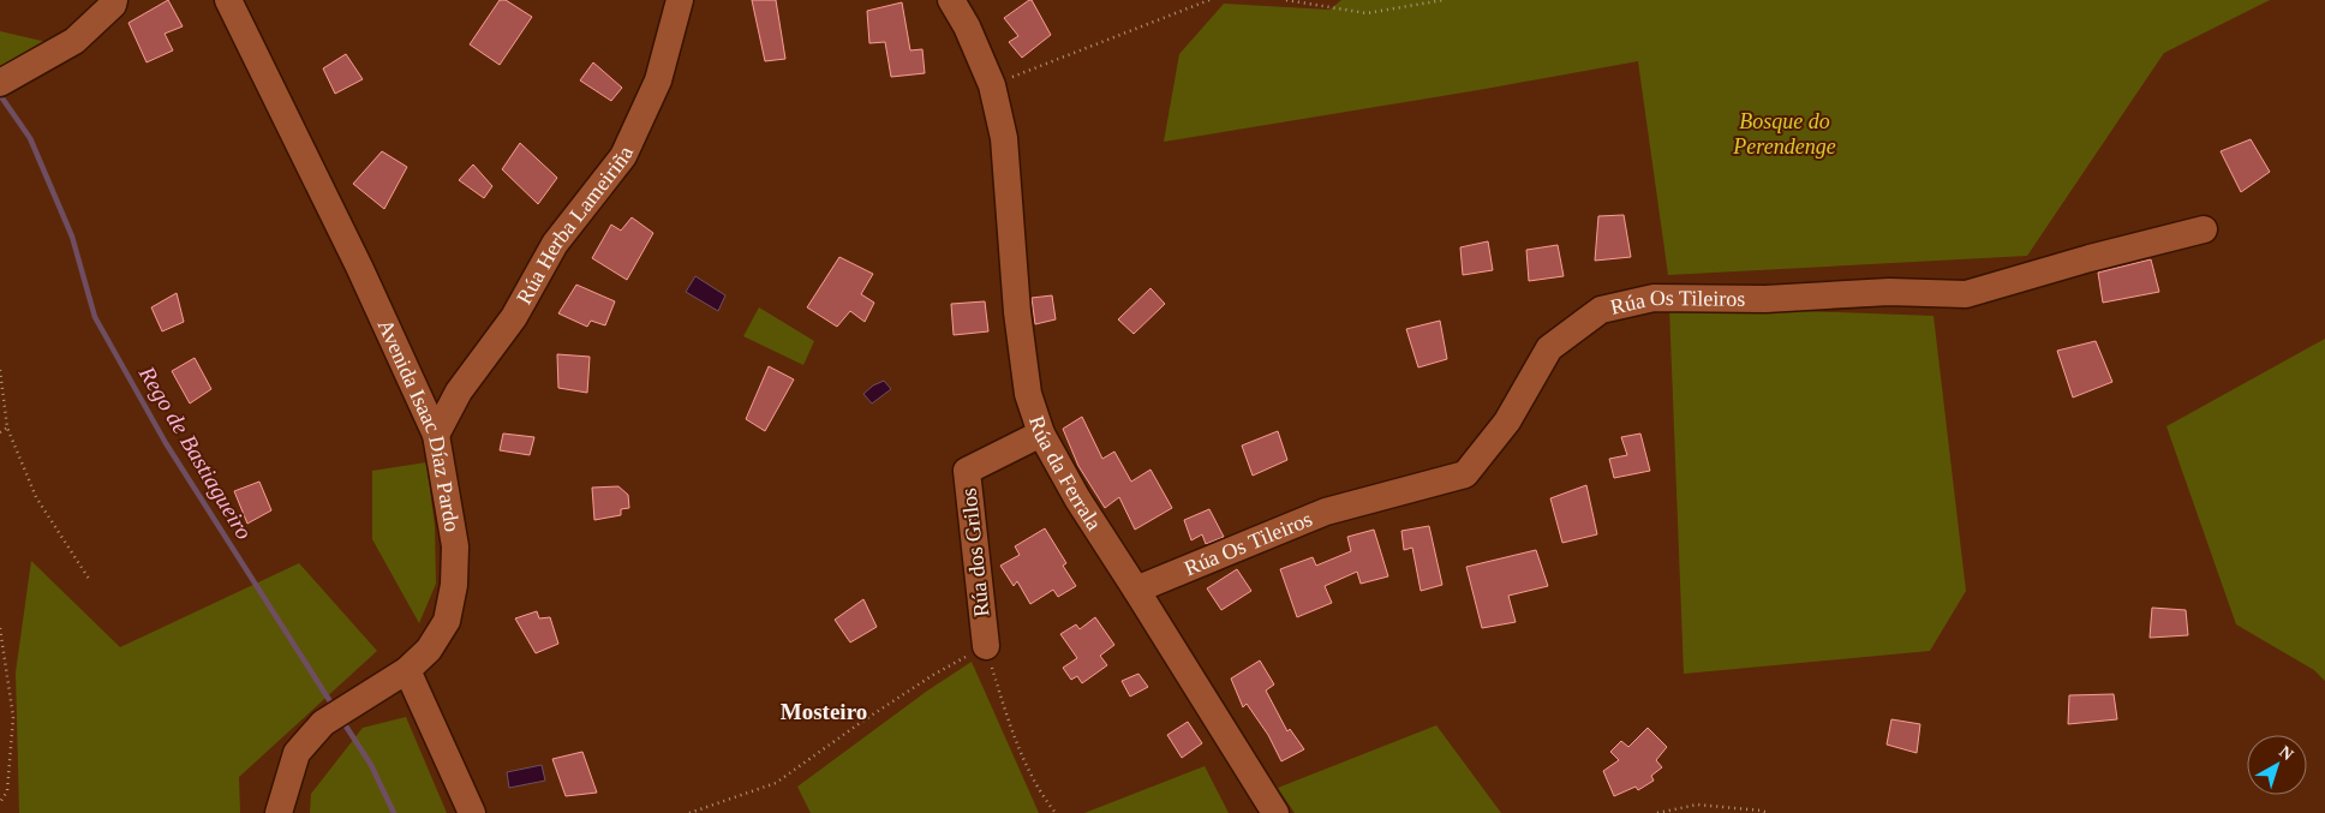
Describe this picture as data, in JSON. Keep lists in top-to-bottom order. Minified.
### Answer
{"streets":{"street":["Rúa Herba Lameiriña","Rúa Os Tileiros","Avenida Isaac Díaz Pardo","Rúa da Ferrala","Rúa dos Grilos"]},"crossings":[["Rúa Herba Lameiriña","Avenida Isaac Díaz Pardo"],["Rúa Os Tileiros","Rúa da Ferrala"],["Rúa da Ferrala","Rúa dos Grilos"]],"districts":["Mosteiro"],"water":["Rego de Bastiagueiro"],"parks":["Bosque do Perendenge"],"north":"top right"}
